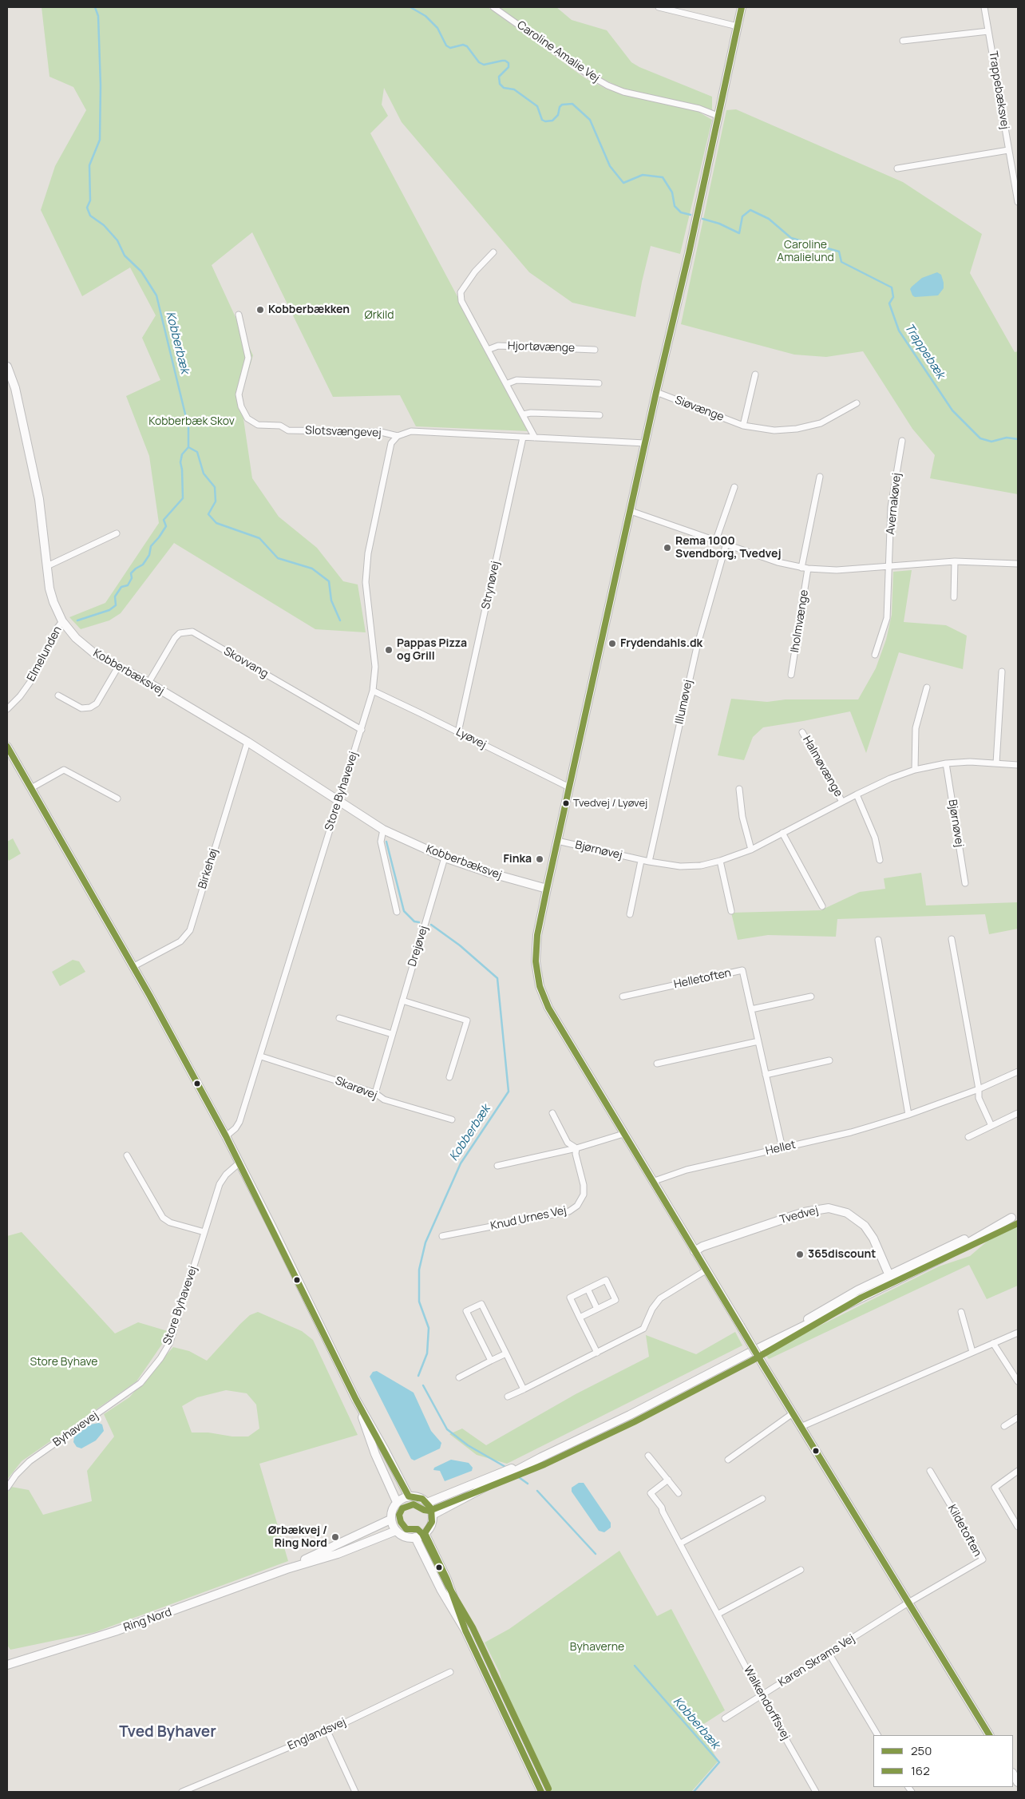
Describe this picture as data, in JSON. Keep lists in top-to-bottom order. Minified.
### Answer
{"streets":{"street":["Caroline Amalie Vej","Trappebæksvej","Hjortøvænge","Siøvænge","Slotsvængevej","Avernakøvej","Strynøvej","Iholmvænge","Elmelunden","Skovvang","Kobberbæksvej","Illumøvej","Lyøvej","Halmøvænge","Store Byhavevej","Bjørnøvej","Birkehøj","Drejøvej","Helletoften","Skarøvej","Hellet","Tvedvej","Knud Urnes Vej","Byhavevej","Kildetoften","Ring Nord","Karen Skrams Vej","Walkendorffsvej","Englandsvej"]},"crossings":[["Hjortøvænge","Slotsvængevej"],["Slotsvængevej","Strynøvej"],["Slotsvængevej","Store Byhavevej"],["Strynøvej","Lyøvej"],["Elmelunden","Kobberbæksvej"],["Skovvang","Kobberbæksvej"],["Skovvang","Store Byhavevej"],["Kobberbæksvej","Store Byhavevej"],["Kobberbæksvej","Birkehøj"],["Kobberbæksvej","Drejøvej"],["Illumøvej","Bjørnøvej"],["Lyøvej","Store Byhavevej"],["Halmøvænge","Bjørnøvej"],["Store Byhavevej","Skarøvej"],["Store Byhavevej","Byhavevej"],["Drejøvej","Skarøvej"],["Helletoften","Hellet"],["Kildetoften","Karen Skrams Vej"],["Karen Skrams Vej","Walkendorffsvej"]],"districts":["Tved Byhaver"],"water":["Kobberbæk","Trappebæk"],"parks":["Caroline Amalielund","Ørkild","Kobberbæk Skov","Store Byhave","Byhaverne"],"places":["Kobberbækken","Rema 1000 Svendborg, Tvedvej","Frydendahls.dk","Pappas Pizza og Grill","Tvedvej / Lyøvej","Finka","365discount","Ørbækvej / Ring Nord"],"lines":["transit line 250","transit line 162"],"legend":["250","162"]}
